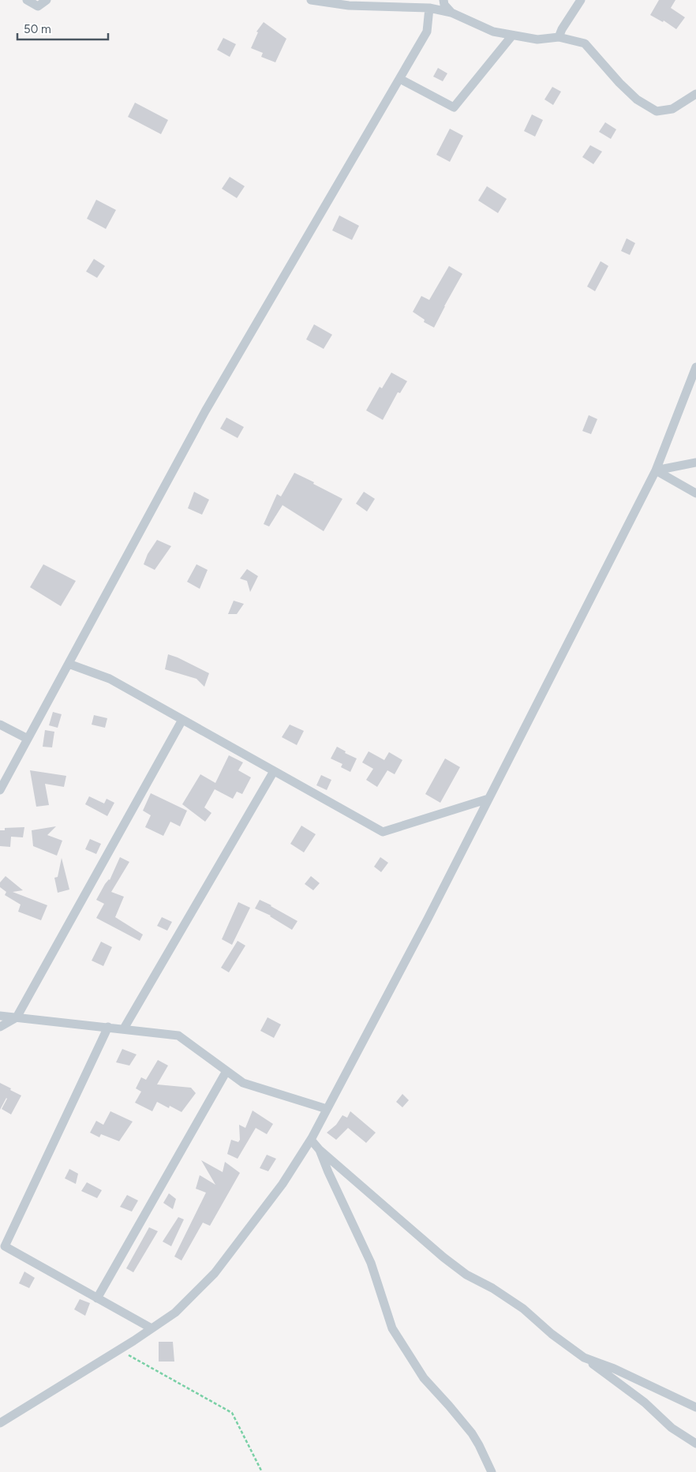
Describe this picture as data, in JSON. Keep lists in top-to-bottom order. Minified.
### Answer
{"scale_bar":"50 m"}
